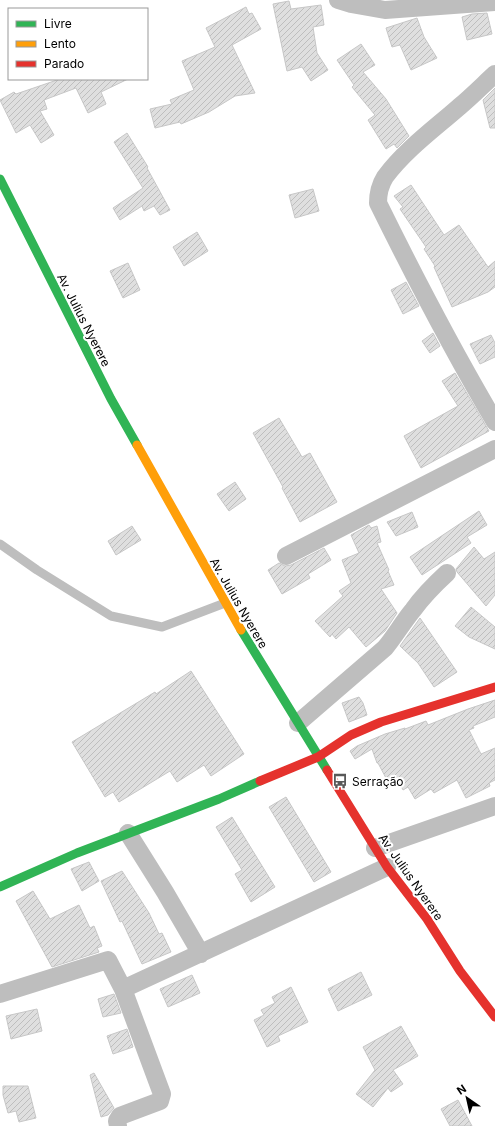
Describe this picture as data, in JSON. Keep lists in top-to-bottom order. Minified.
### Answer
{"streets":{"main road":["Av. Julius Nyerere"]},"places":{"bus stop":["Serração"]},"legend":["Livre","Lento","Parado"],"north":"top left"}
